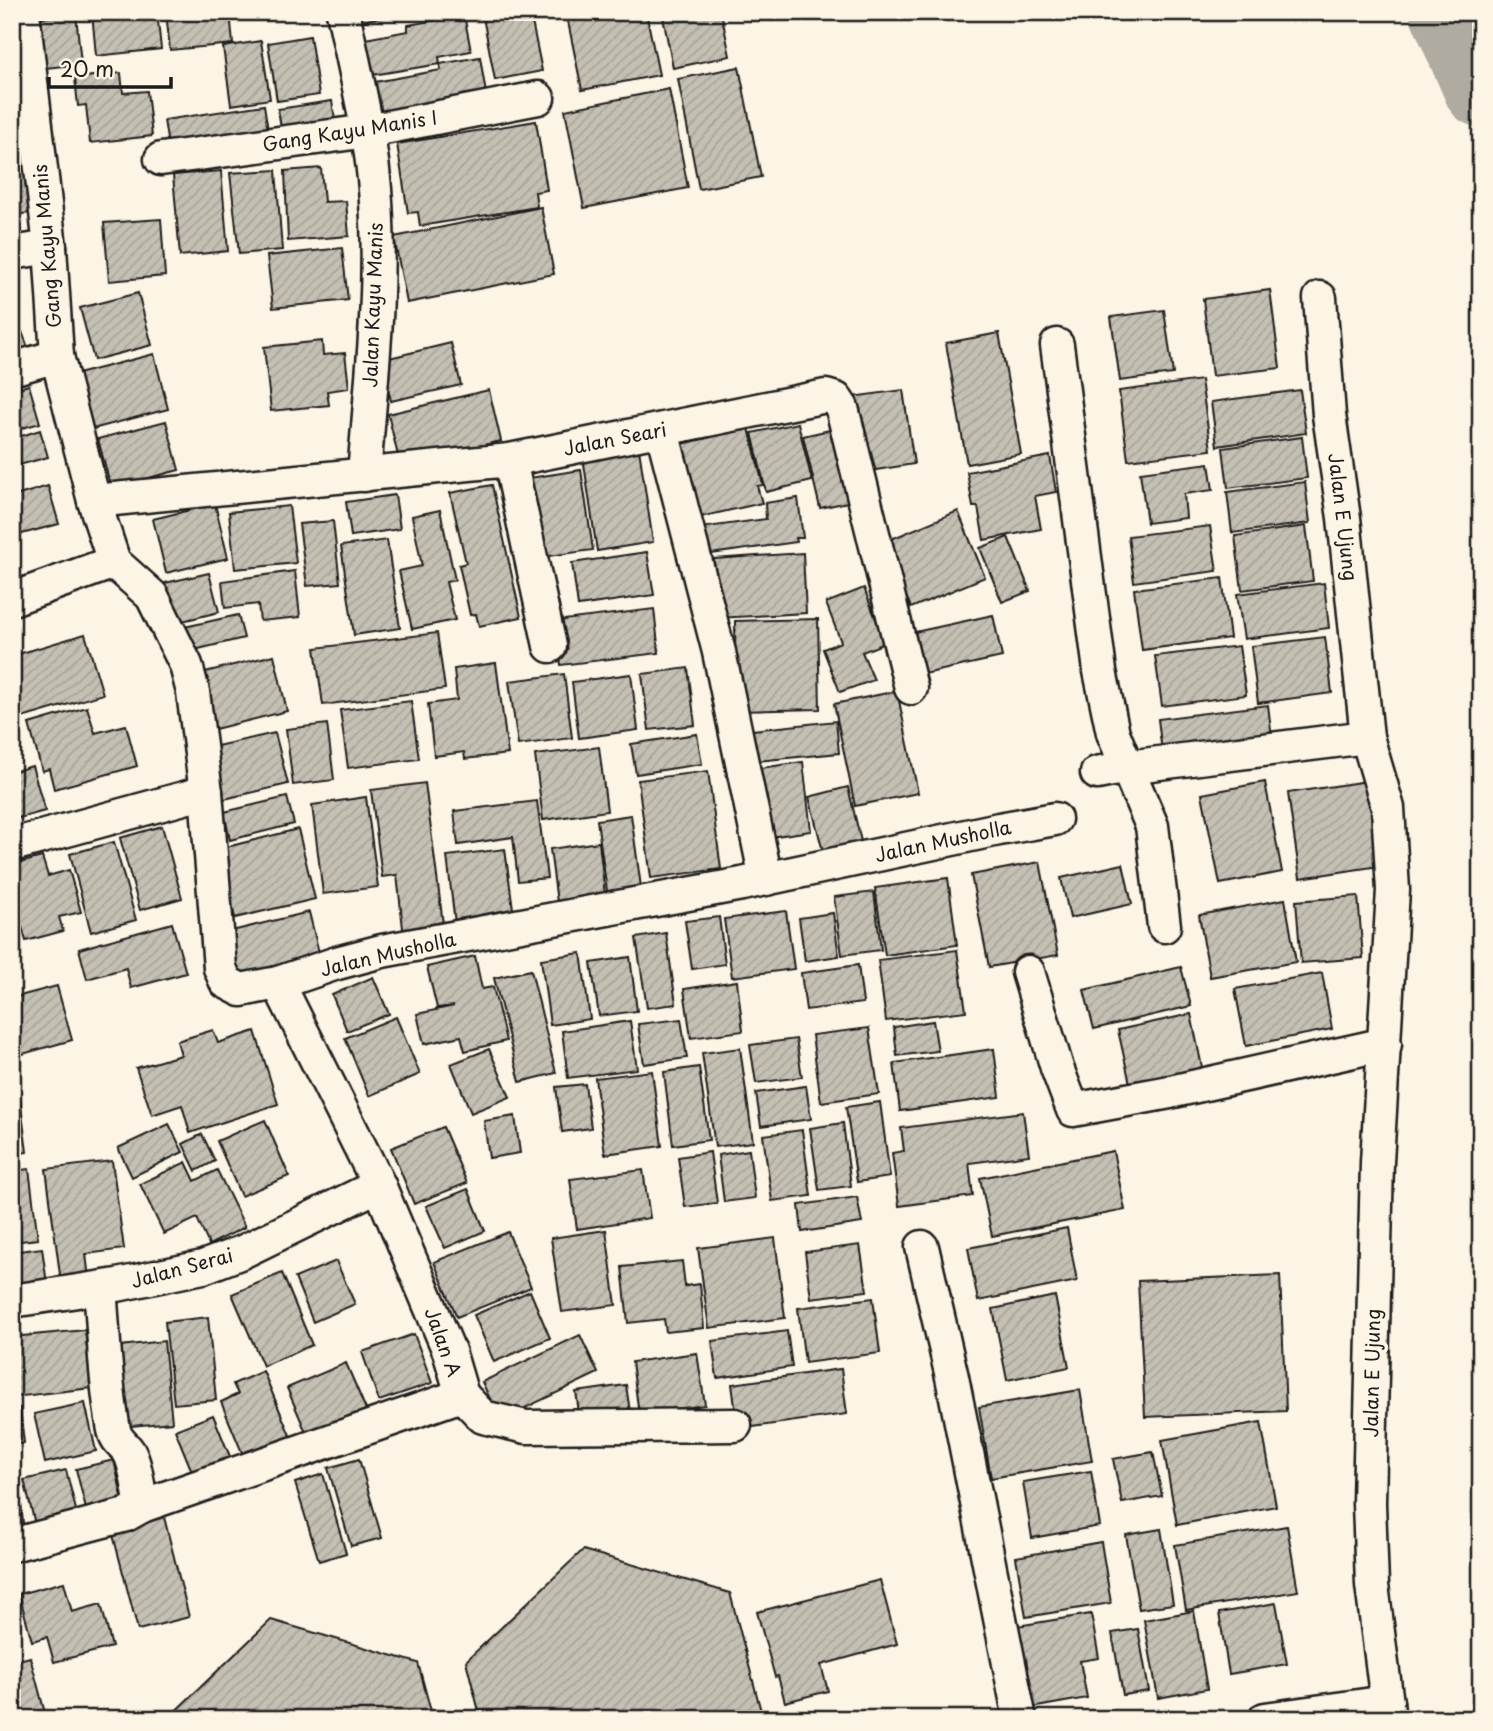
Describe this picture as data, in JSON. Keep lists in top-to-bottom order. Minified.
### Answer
{"streets":{"street":["Gang Kayu Manis I","Gang Kayu Manis","Jalan Kayu Manis","Jalan Seari","Jalan E Ujung","Jalan Musholla","Jalan Serai","Jalan A"]},"crossings":[["Gang Kayu Manis I","Jalan Kayu Manis"],["Gang Kayu Manis","Jalan Seari"],["Jalan Kayu Manis","Jalan Seari"],["Jalan Musholla","Jalan A"],["Jalan Serai","Jalan A"]],"scale_bar":"20 m"}
